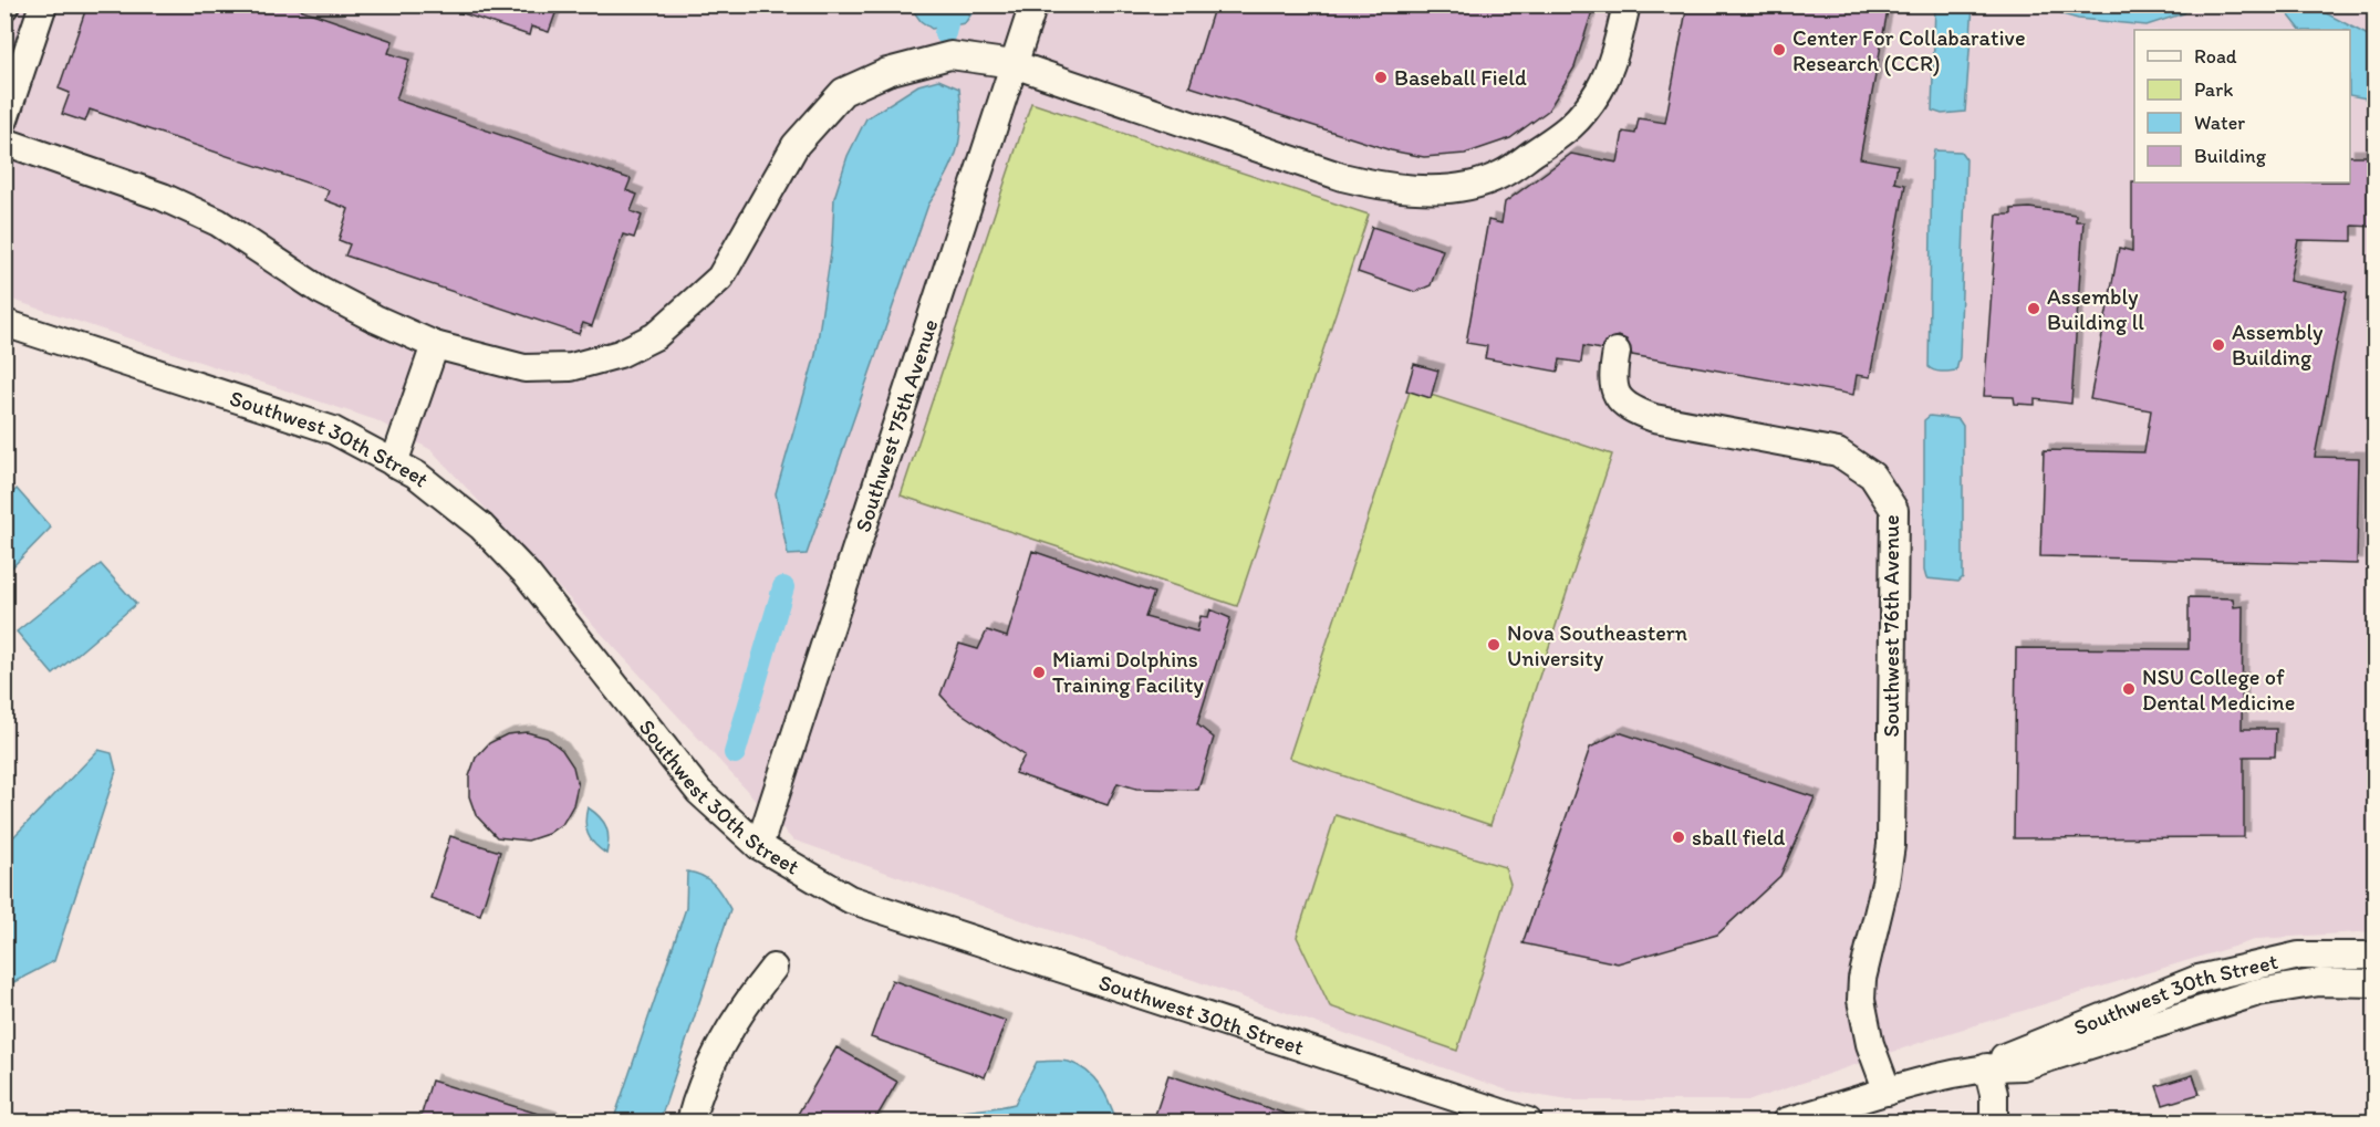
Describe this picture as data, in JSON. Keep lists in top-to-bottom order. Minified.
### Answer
{"streets":{"street":["Southwest 75th Avenue","Southwest 30th Street","Southwest 76th Avenue"]},"crossings":[["Southwest 75th Avenue","Southwest 30th Street"],["Southwest 30th Street","Southwest 76th Avenue"]],"places":["Center For Collabarative Research (CCR)","Baseball Field","Assembly Building ll","Assembly Building","Nova Southeastern University","Miami Dolphins Training Facility","NSU College of Dental Medicine","sball field"],"legend":["Road","Park","Water","Building"]}
